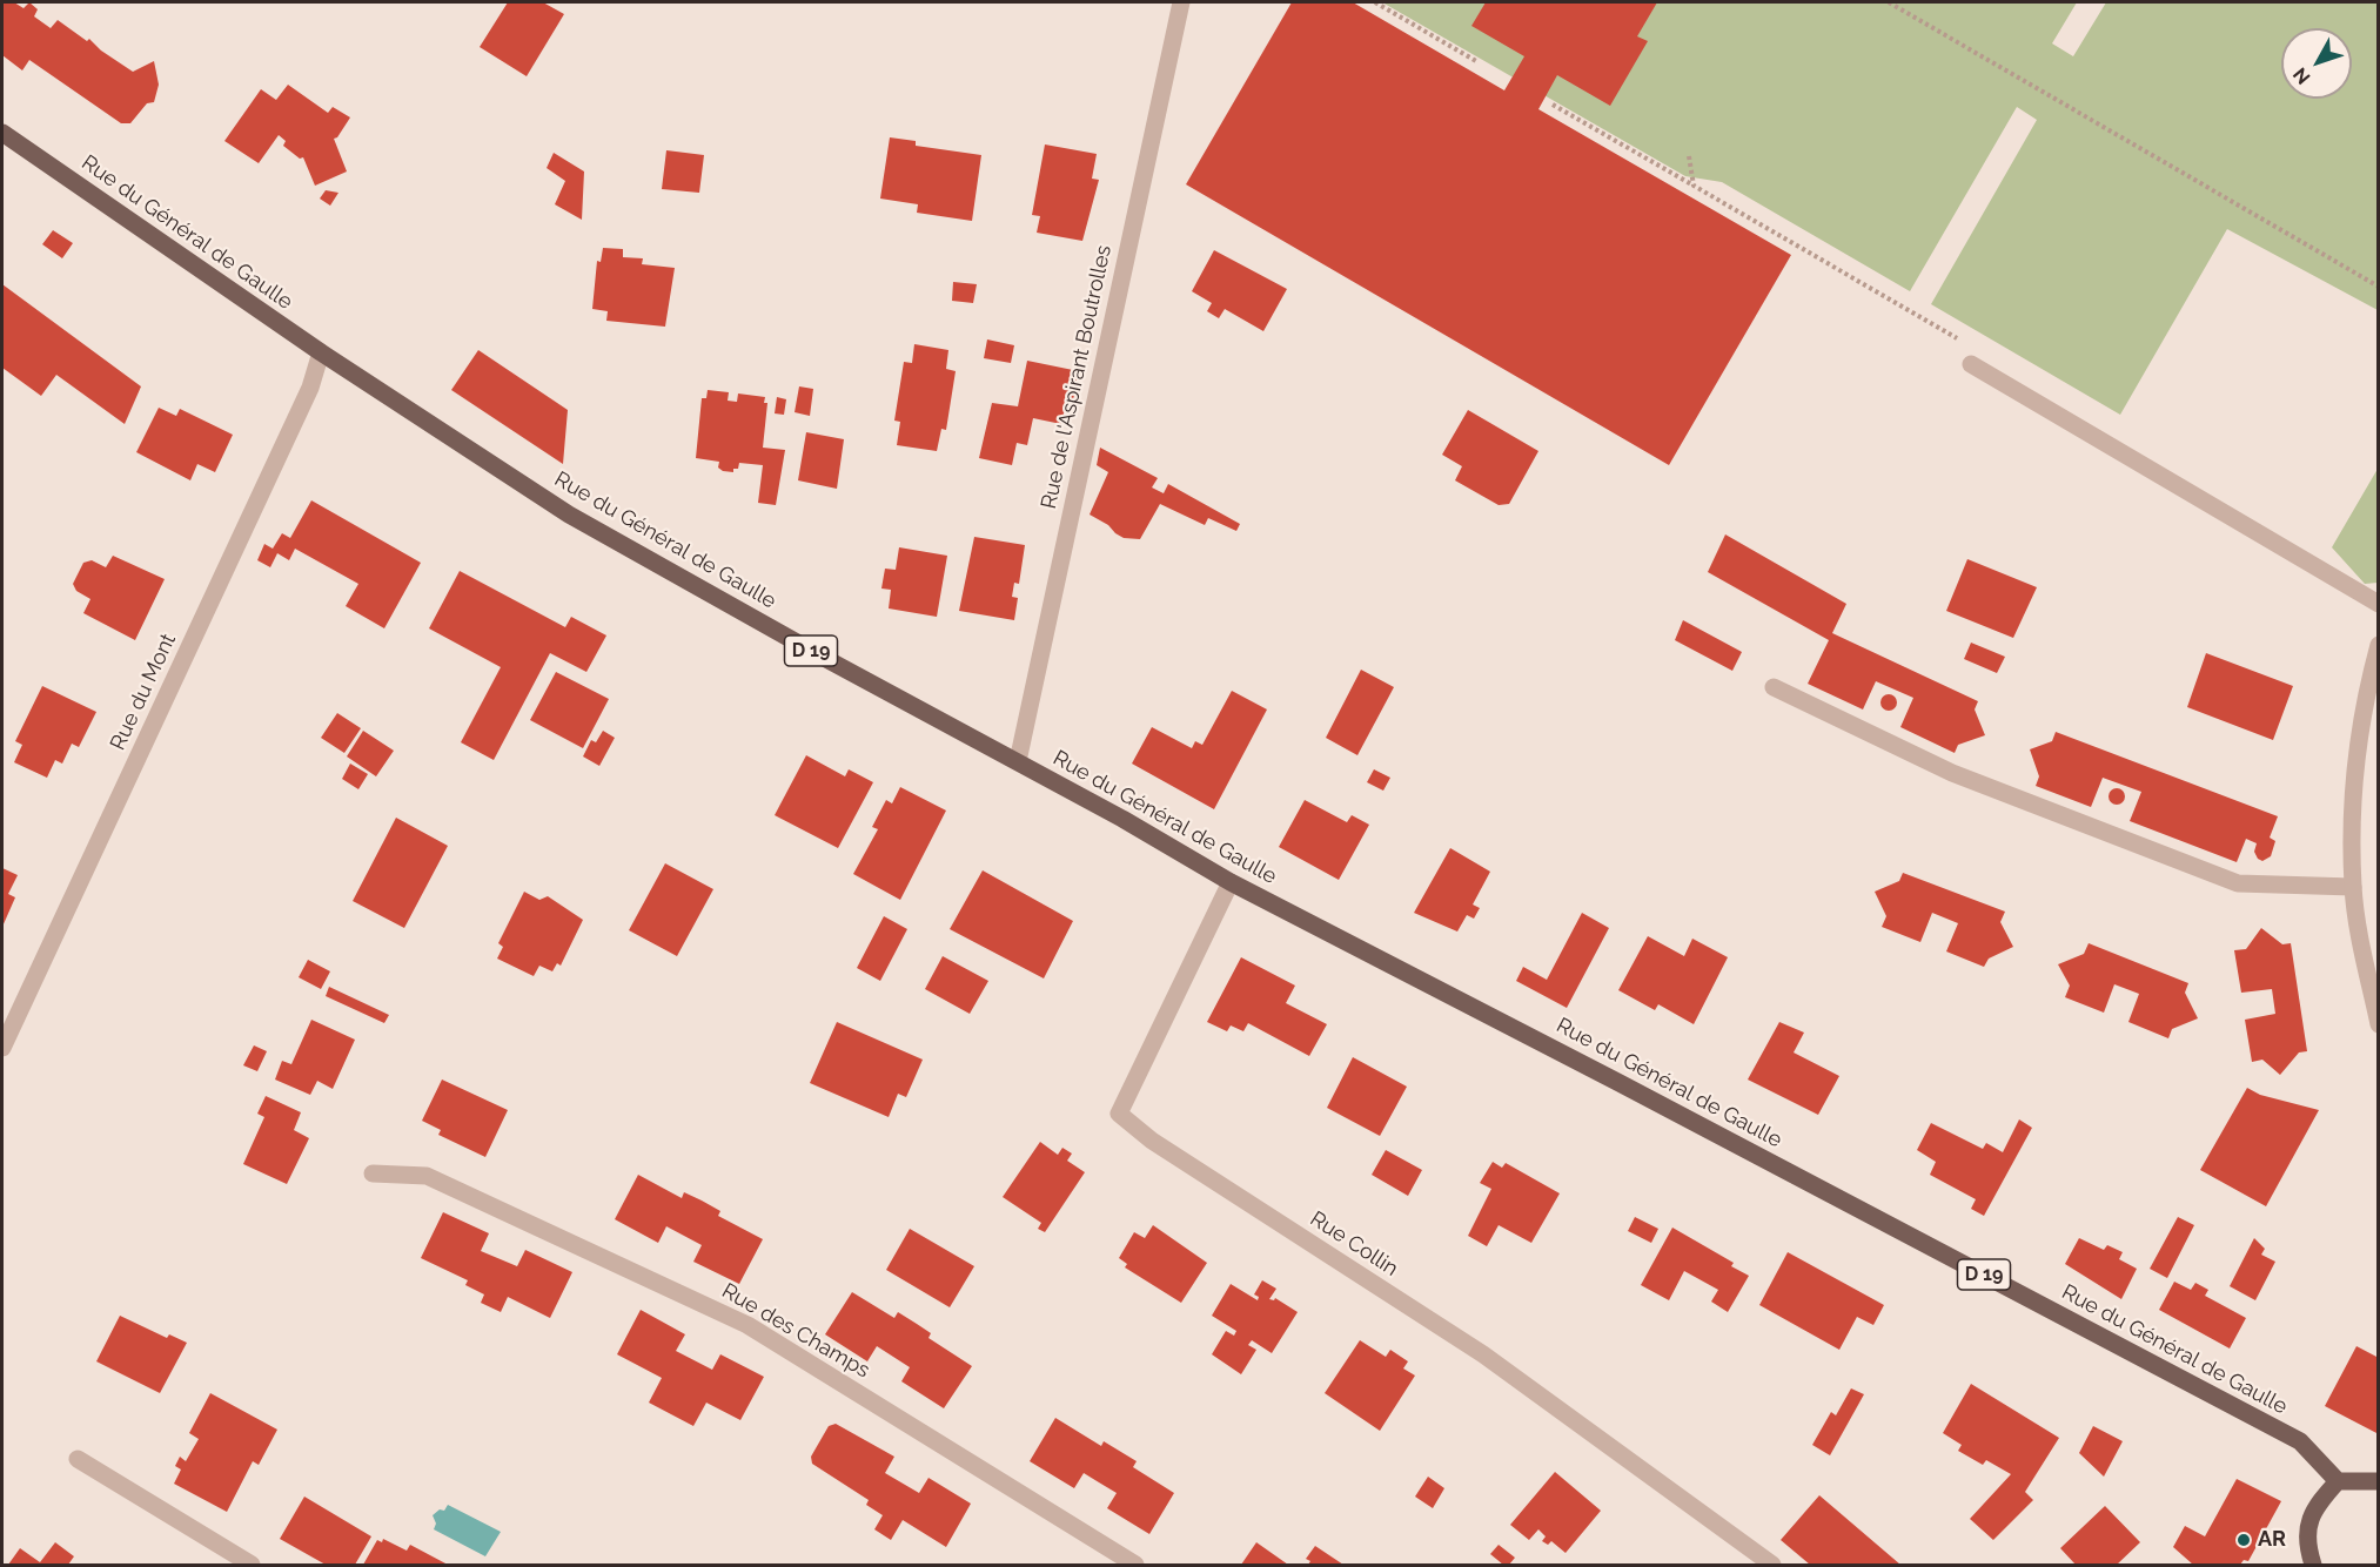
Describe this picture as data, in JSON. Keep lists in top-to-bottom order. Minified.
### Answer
{"streets":{"main road":["Rue du Général de Gaulle","D 19"],"street":["Rue de l'Aspirant Boutrolles","Rue du Mont","Rue Collin","Rue des Champs"]},"crossings":[["Rue du Général de Gaulle","Rue de l'Aspirant Boutrolles"],["Rue du Général de Gaulle","Rue du Mont"],["Rue du Général de Gaulle","Rue Collin"]],"places":["AR"],"north":"bottom left"}
